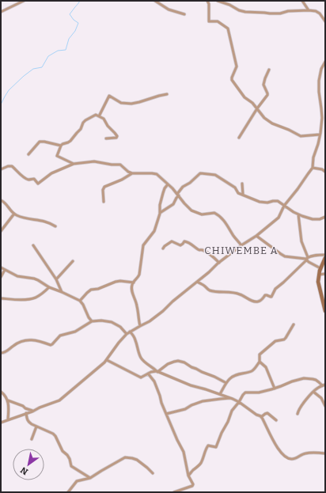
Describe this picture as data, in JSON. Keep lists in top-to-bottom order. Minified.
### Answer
{"districts":["CHIWEMBE A"],"north":"bottom left"}
